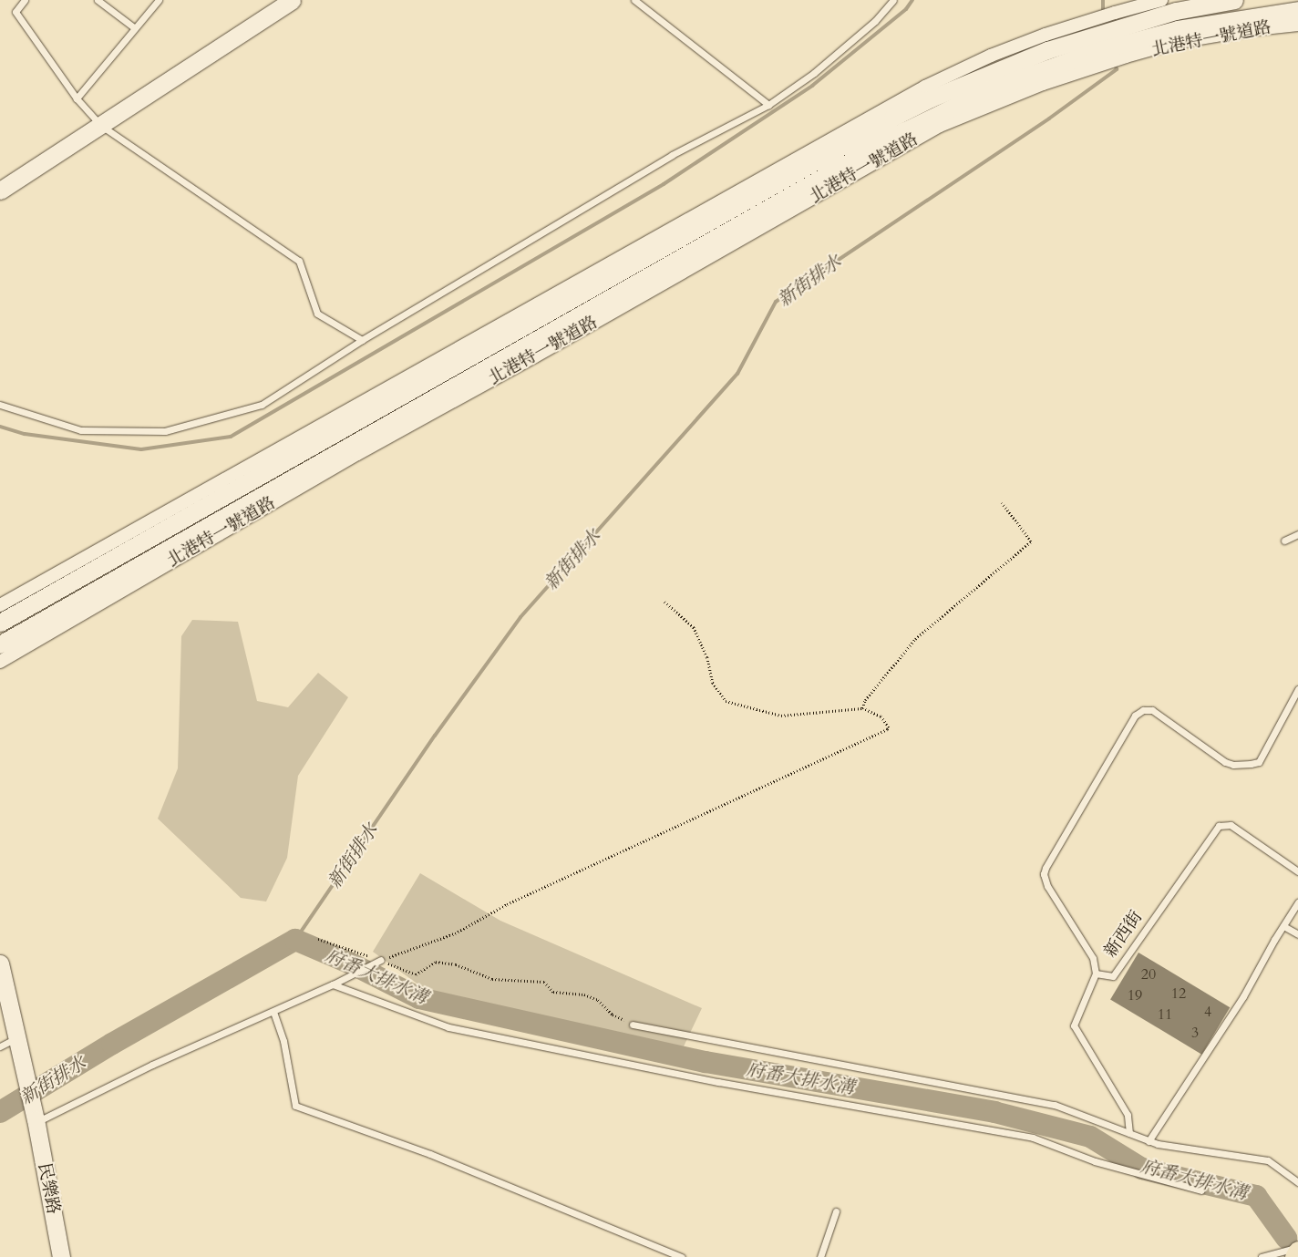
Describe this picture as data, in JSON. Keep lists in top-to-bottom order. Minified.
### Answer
{"streets":{"street":["北港特一號道路","民樂路"],"lane":["新西街"]},"water":["新街排水","府番大排水溝"],"house_numbers":["20","12","19","4","11","3"]}
